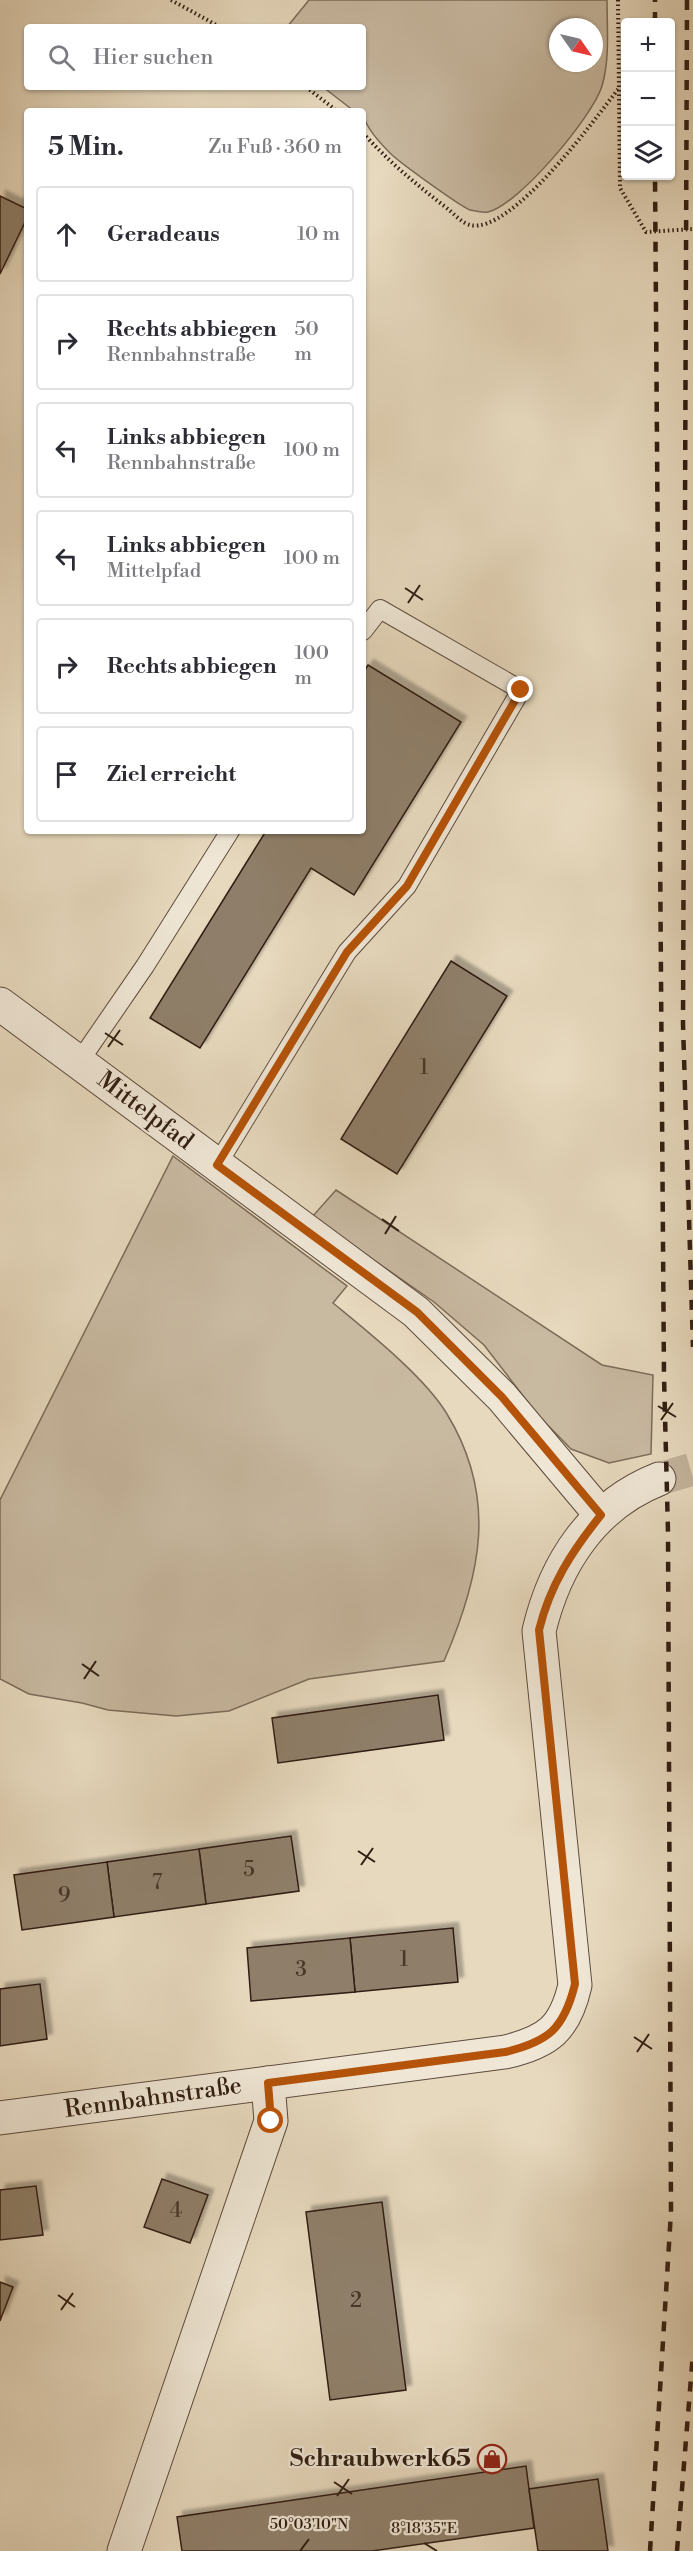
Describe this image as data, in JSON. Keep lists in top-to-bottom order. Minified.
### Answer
{"streets":{"street":["Mittelpfad","Rennbahnstraße"]},"crossings":[["Mittelpfad","Rennbahnstraße"]],"places":{"shop":["Schraubwerk65"]},"house_numbers":["1","5","7","9","1","3","4","2"],"north":"bottom right","page":{"map_buttons":["+","−"],"search":"Hier suchen","heading":["5 Min.","Zu Fuß · 360 m"],"list":[["Geradeaus","10 m"],["Rechts abbiegen","Rennbahnstraße","50 m"],["Links abbiegen","Rennbahnstraße","100 m"],["Links abbiegen","Mittelpfad","100 m"],["Rechts abbiegen","100 m"],"Ziel erreicht"]},"coordinates":["50°03'10\"N","8°18'35\"E"]}
